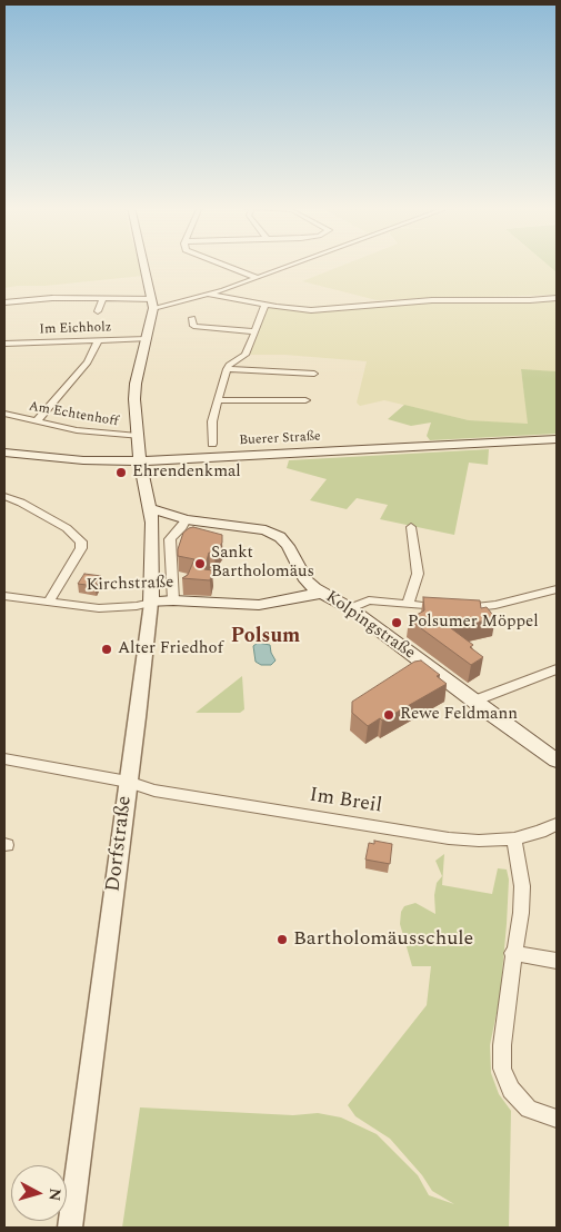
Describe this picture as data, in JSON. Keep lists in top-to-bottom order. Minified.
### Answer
{"streets":{"main road":["Buerer Straße","Kirchstraße","Kolpingstraße","Dorfstraße"],"street":["Im Eichholz","Am Echtenhoff","Im Breil"]},"crossings":[["Im Eichholz","Dorfstraße"],["Am Echtenhoff","Dorfstraße"],["Buerer Straße","Dorfstraße"],["Kirchstraße","Kolpingstraße"],["Kirchstraße","Dorfstraße"],["Kolpingstraße","Dorfstraße"],["Im Breil","Dorfstraße"]],"districts":["Polsum"],"places":["Ehrendenkmal","Sankt Bartholomäus","Polsumer Möppel","Alter Friedhof","Rewe Feldmann","Bartholomäusschule"],"north":"right"}
